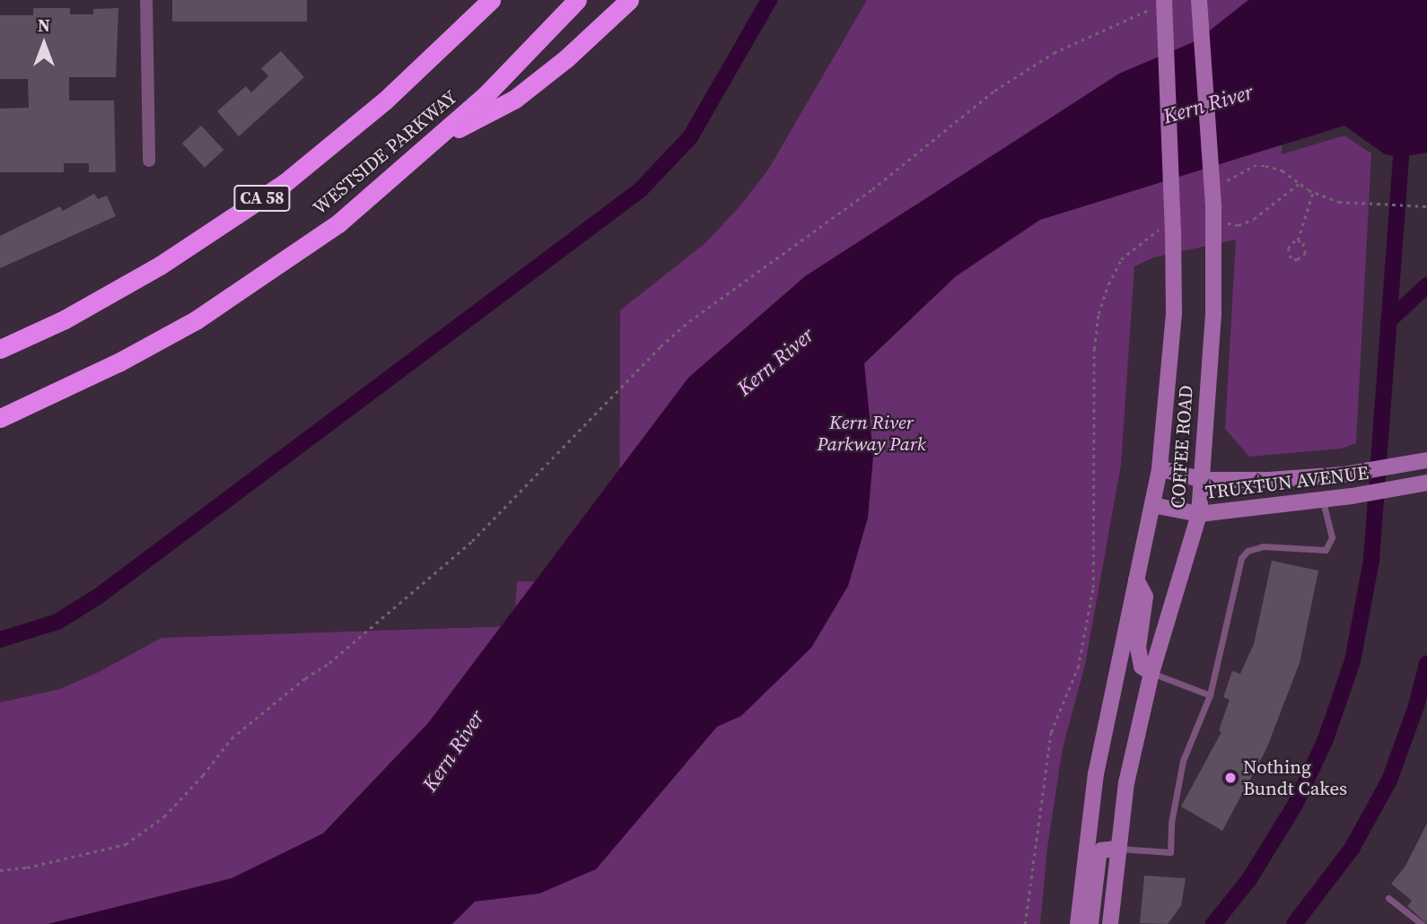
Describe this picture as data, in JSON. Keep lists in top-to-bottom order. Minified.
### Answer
{"streets":{"highway":["WESTSIDE PARKWAY","CA 58"],"main road":["COFFEE ROAD","TRUXTUN AVENUE"]},"crossings":[["COFFEE ROAD","TRUXTUN AVENUE"]],"water":["Kern River"],"parks":["Kern River Parkway Park"],"places":["Nothing Bundt Cakes"],"north":"top"}
